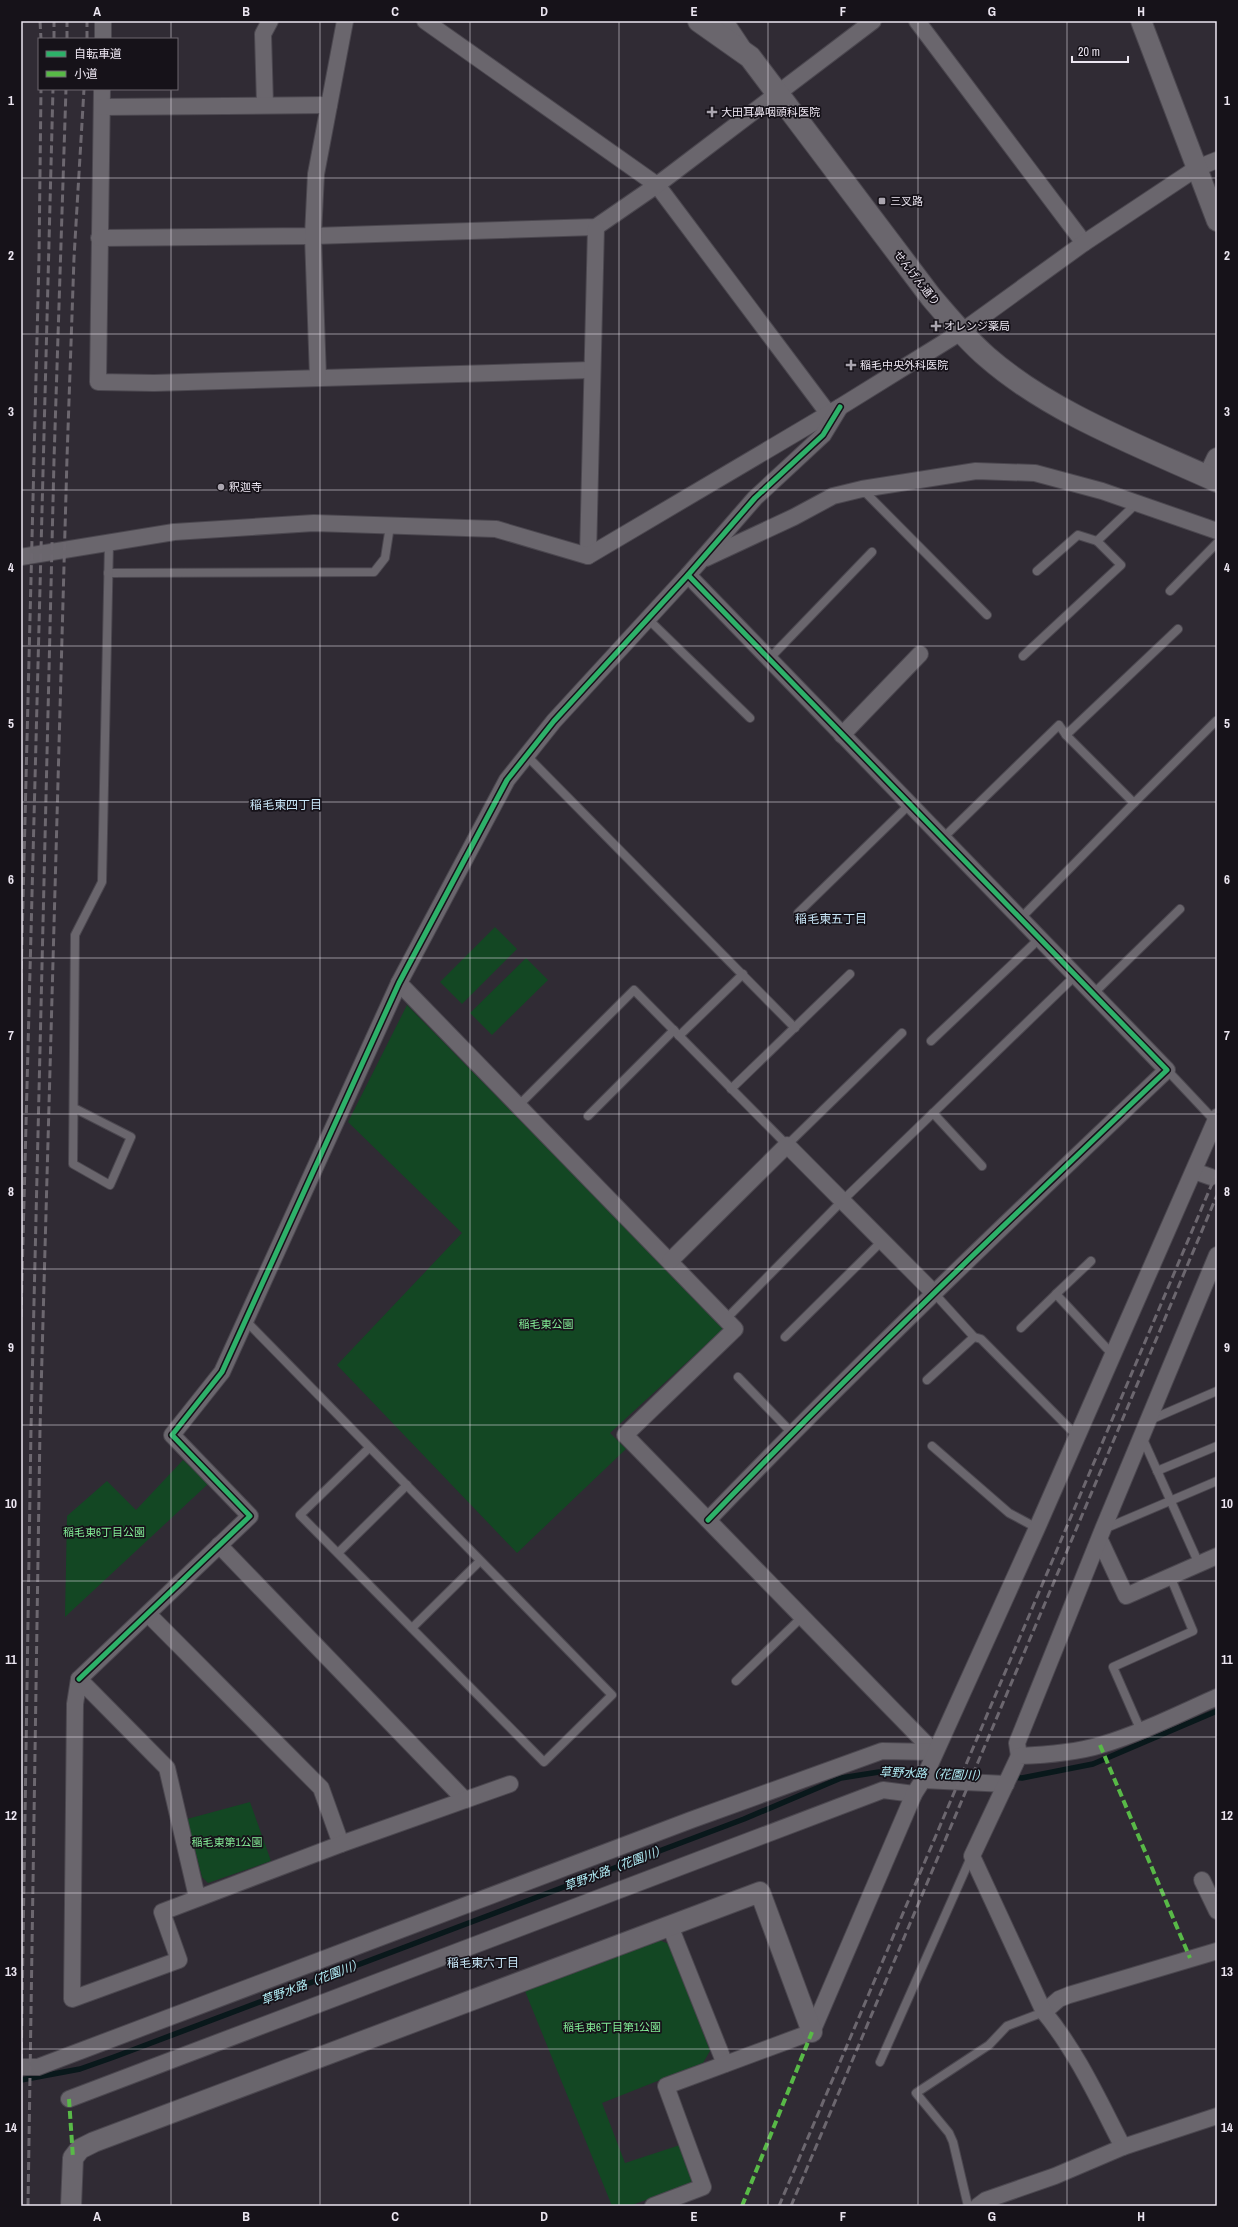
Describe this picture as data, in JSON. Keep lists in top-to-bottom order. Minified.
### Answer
{"streets":{"main road":["せんげん通り"]},"districts":["稲毛東四丁目","稲毛東五丁目","稲毛東六丁目"],"water":["草野水路（花園川）"],"parks":["稲毛東公園","稲毛東6丁目公園","稲毛東第1公園","稲毛東6丁目第1公園"],"places":{"health":["大田耳鼻咽頭科医院","オレンジ薬局","稲毛中央外科医院"],"transit":["三叉路"],"other":["釈迦寺"]},"legend":["自転車道","小道"],"scale_bar":"20 m","grid":{"columns":["A","B","C","D","E","F","G","H"],"rows":["1","2","3","4","5","6","7","8","9","10","11","12","13","14"]}}
